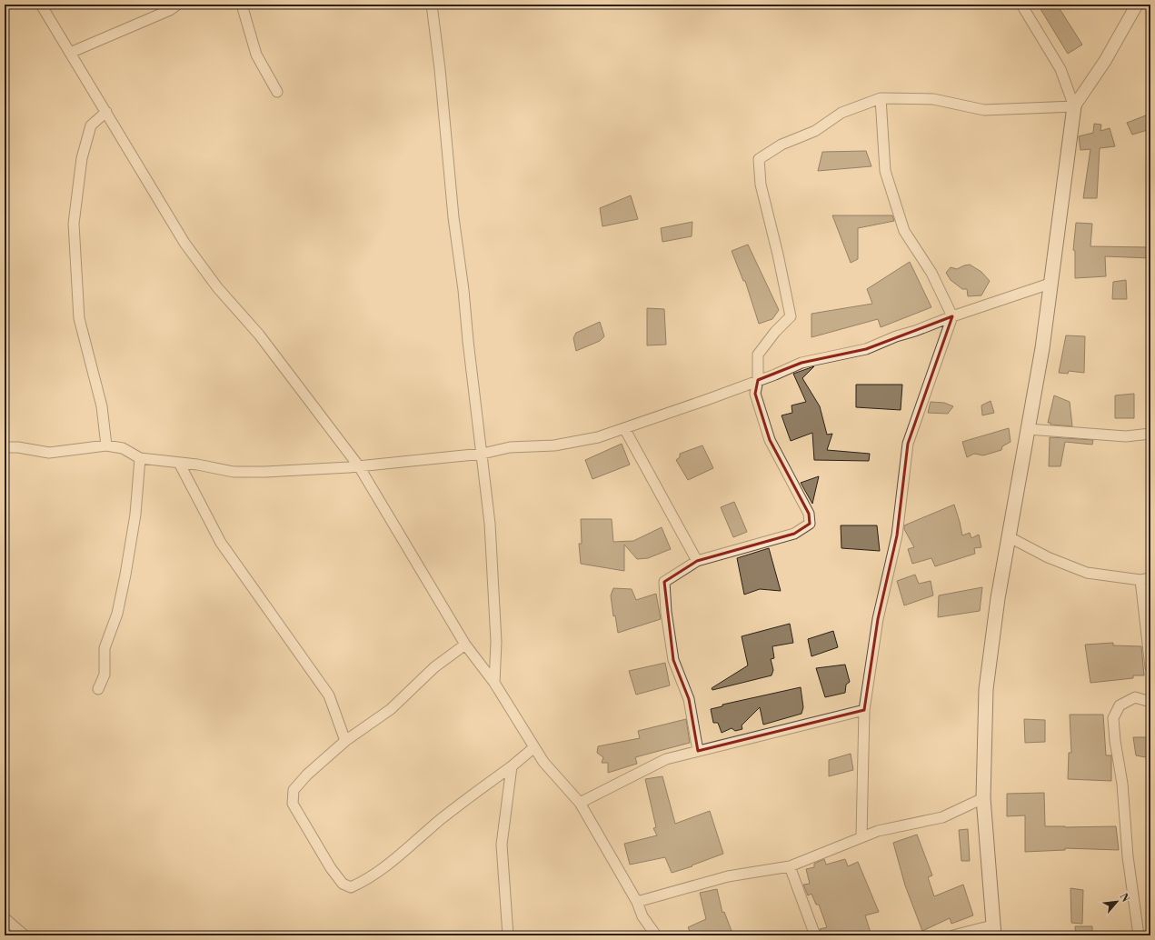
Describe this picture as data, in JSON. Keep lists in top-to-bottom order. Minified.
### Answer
{"north":"top right"}
